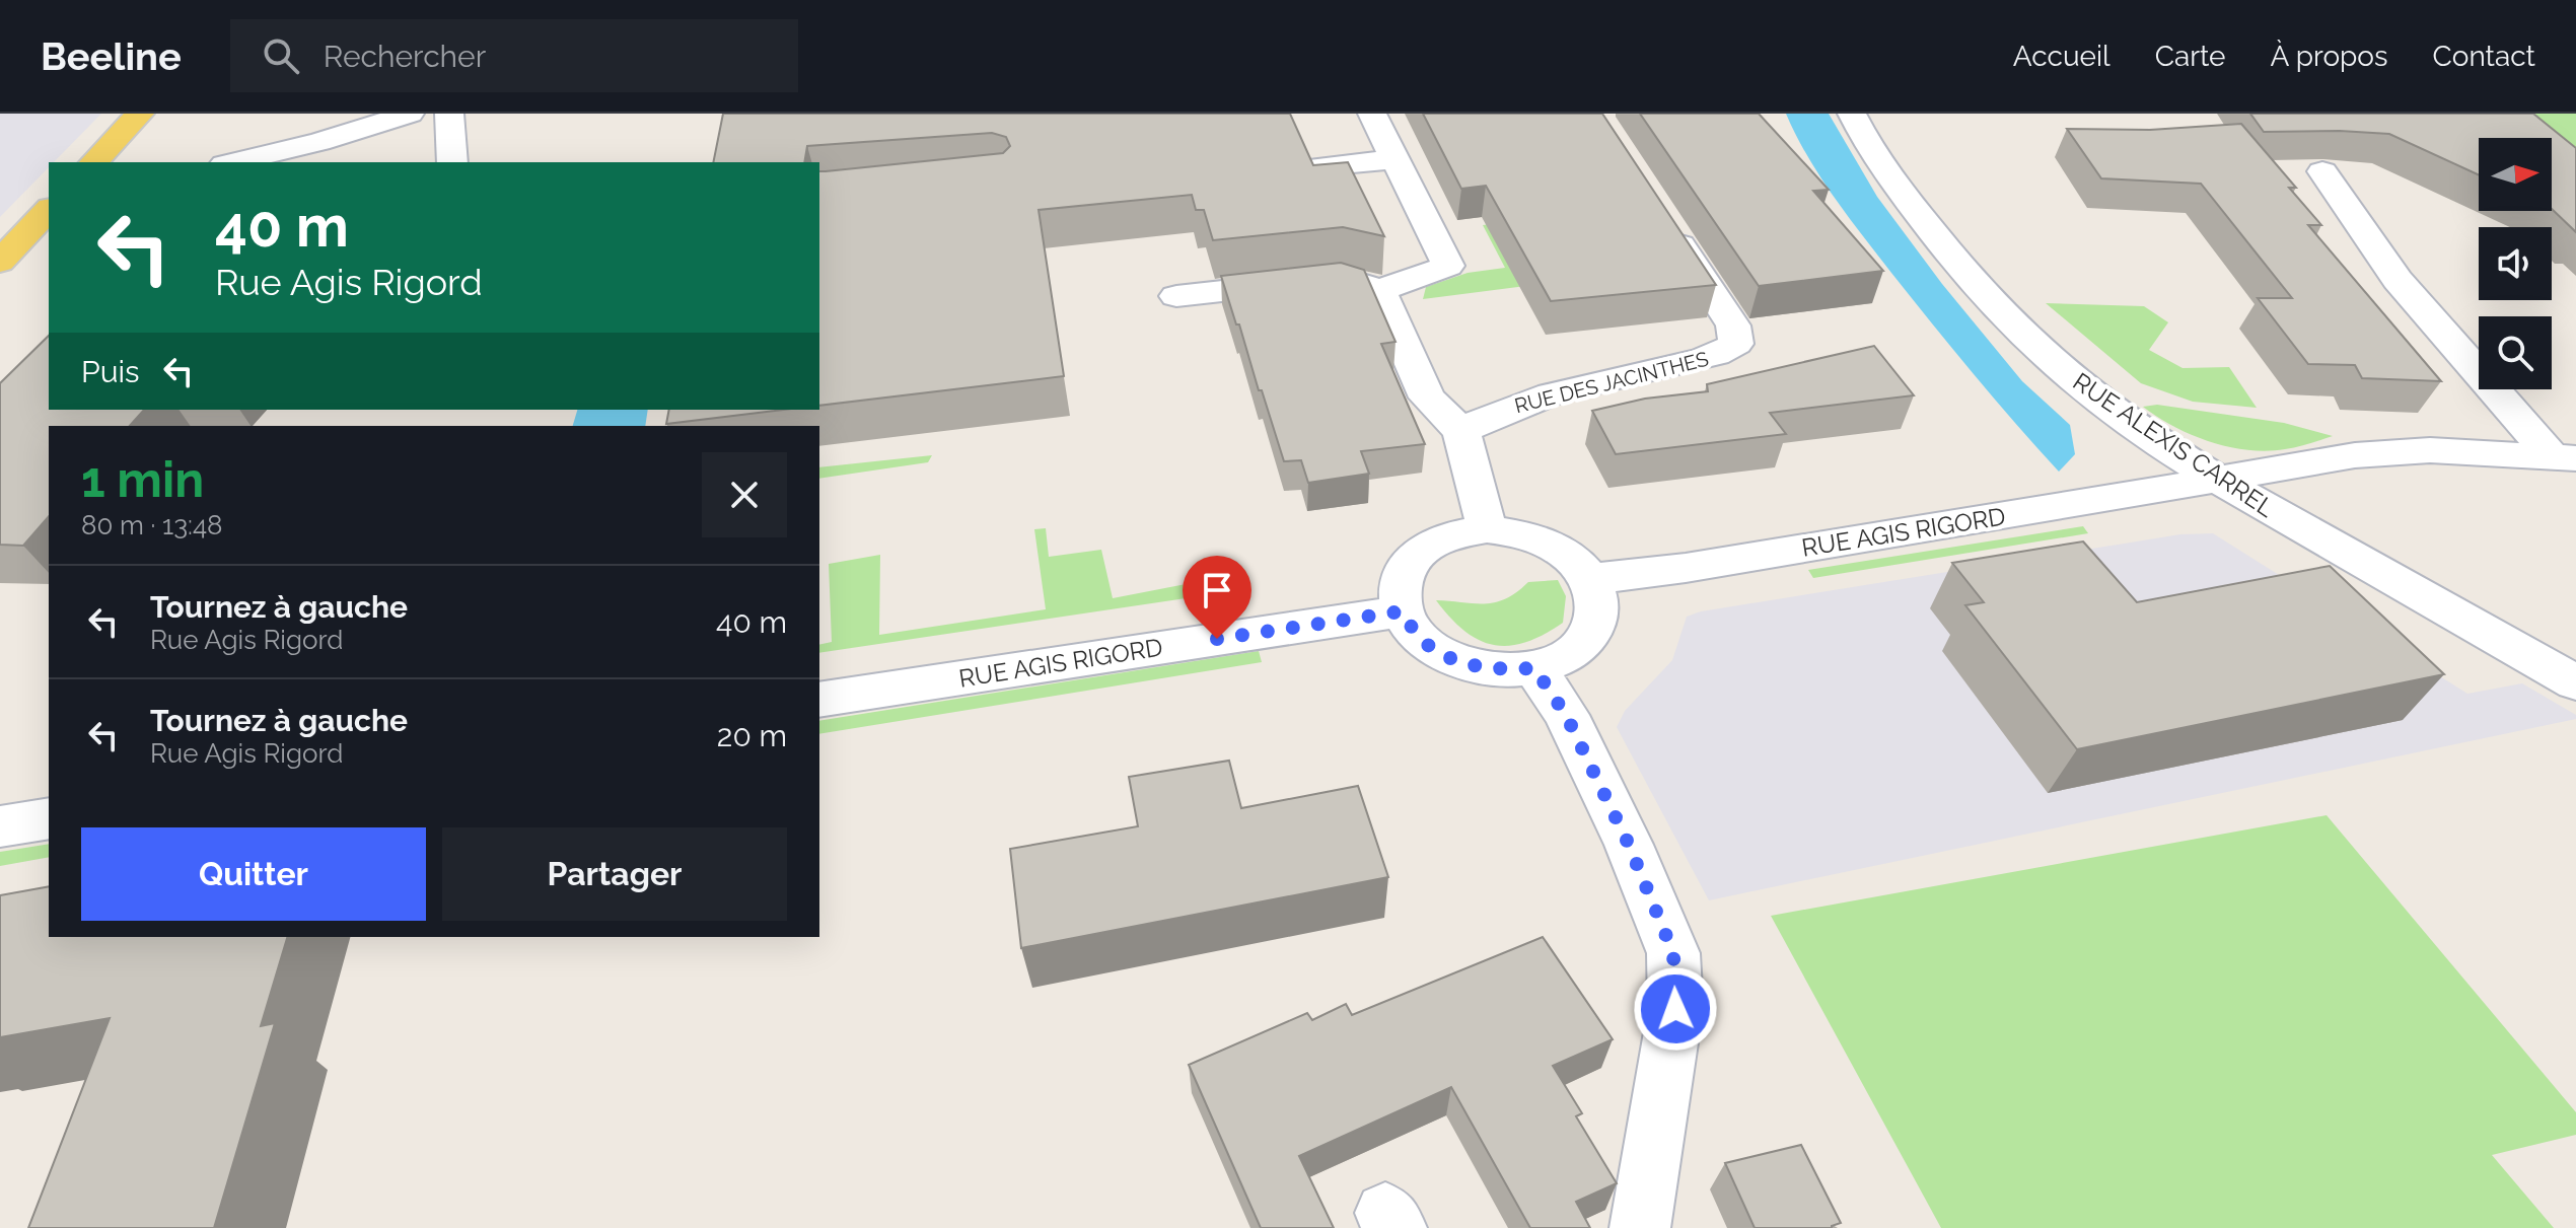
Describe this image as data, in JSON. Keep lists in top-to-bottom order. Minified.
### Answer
{"streets":{"street":["RUE DES JACINTHES","RUE ALEXIS CARREL","RUE AGIS RIGORD"]},"crossings":[["RUE ALEXIS CARREL","RUE AGIS RIGORD"]],"north":"right","page":{"header":"Beeline","search":"Rechercher","nav":["Accueil","Carte","À propos","Contact"],"turn":["40 m","Rue Agis Rigord"],"then":"Puis","heading":["1 min","80 m · 13:48"],"list":[{"name":"Tournez à gauche","note":"Rue Agis Rigord","value":"40 m"},{"name":"Tournez à gauche","note":"Rue Agis Rigord","value":"20 m"}],"buttons":["Quitter","Partager"]}}
